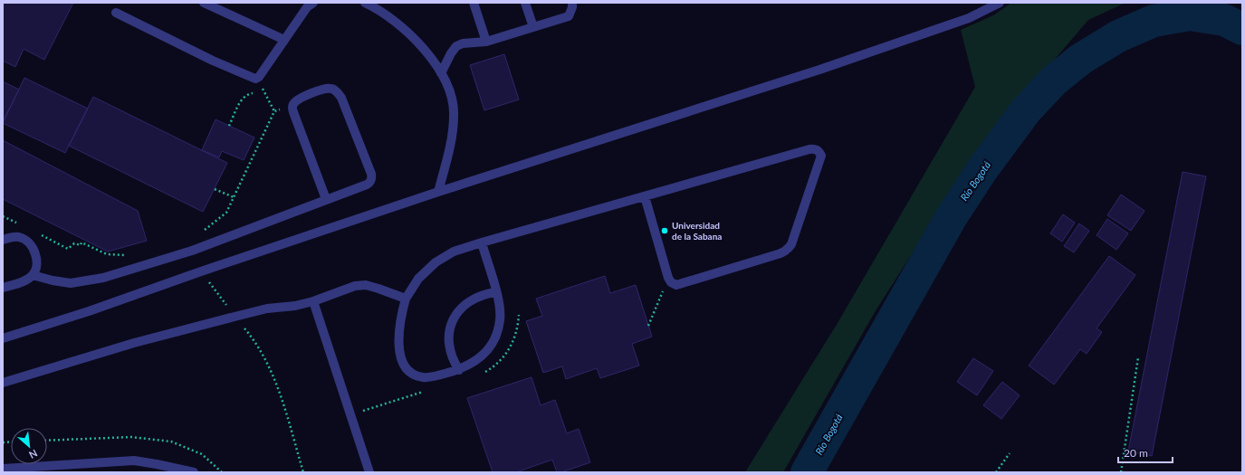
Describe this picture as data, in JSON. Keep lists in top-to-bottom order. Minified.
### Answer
{"water":["Río Bogotá"],"places":["Universidad de la Sabana"],"scale_bar":"20 m","north":"bottom right"}
